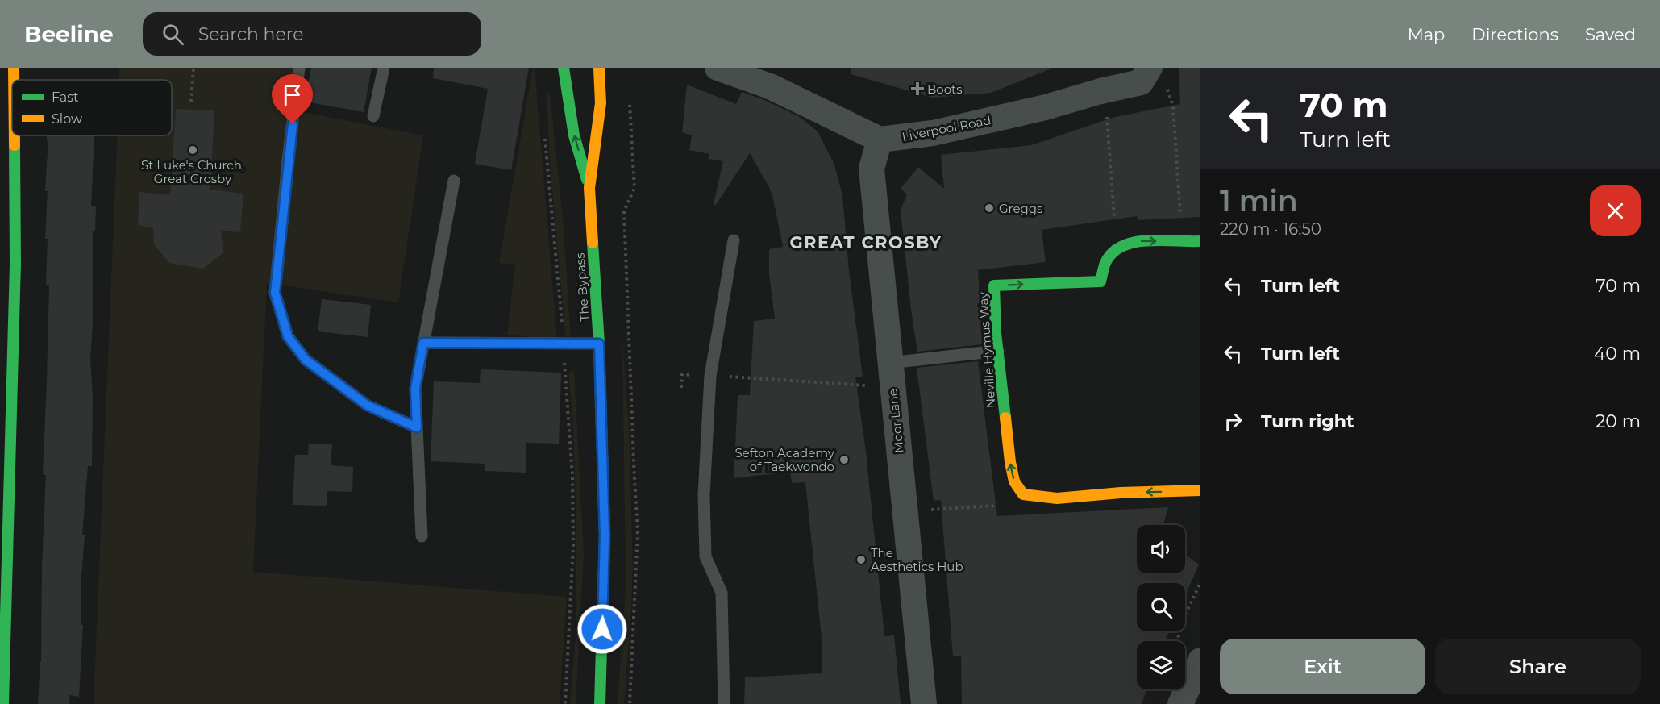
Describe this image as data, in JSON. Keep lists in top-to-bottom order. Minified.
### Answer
{"streets":{"main road":["The Bypass","Neville Hymus Way"],"street":["Liverpool Road","Moor Lane"]},"crossings":[["Liverpool Road","Moor Lane"]],"districts":["GREAT CROSBY"],"places":{"health":["Boots"],"other":["St Luke's Church, Great Crosby","Greggs","Sefton Academy of Taekwondo","The Aesthetics Hub"]},"legend":["Fast","Slow"],"page":{"header":"Beeline","search":"Search here","nav":["Map","Directions","Saved"],"turn":["70 m","Turn left"],"heading":["1 min","220 m · 16:50"],"list":[{"name":"Turn left","value":"70 m"},{"name":"Turn left","value":"40 m"},{"name":"Turn right","value":"20 m"}],"buttons":["Exit","Share"]}}
